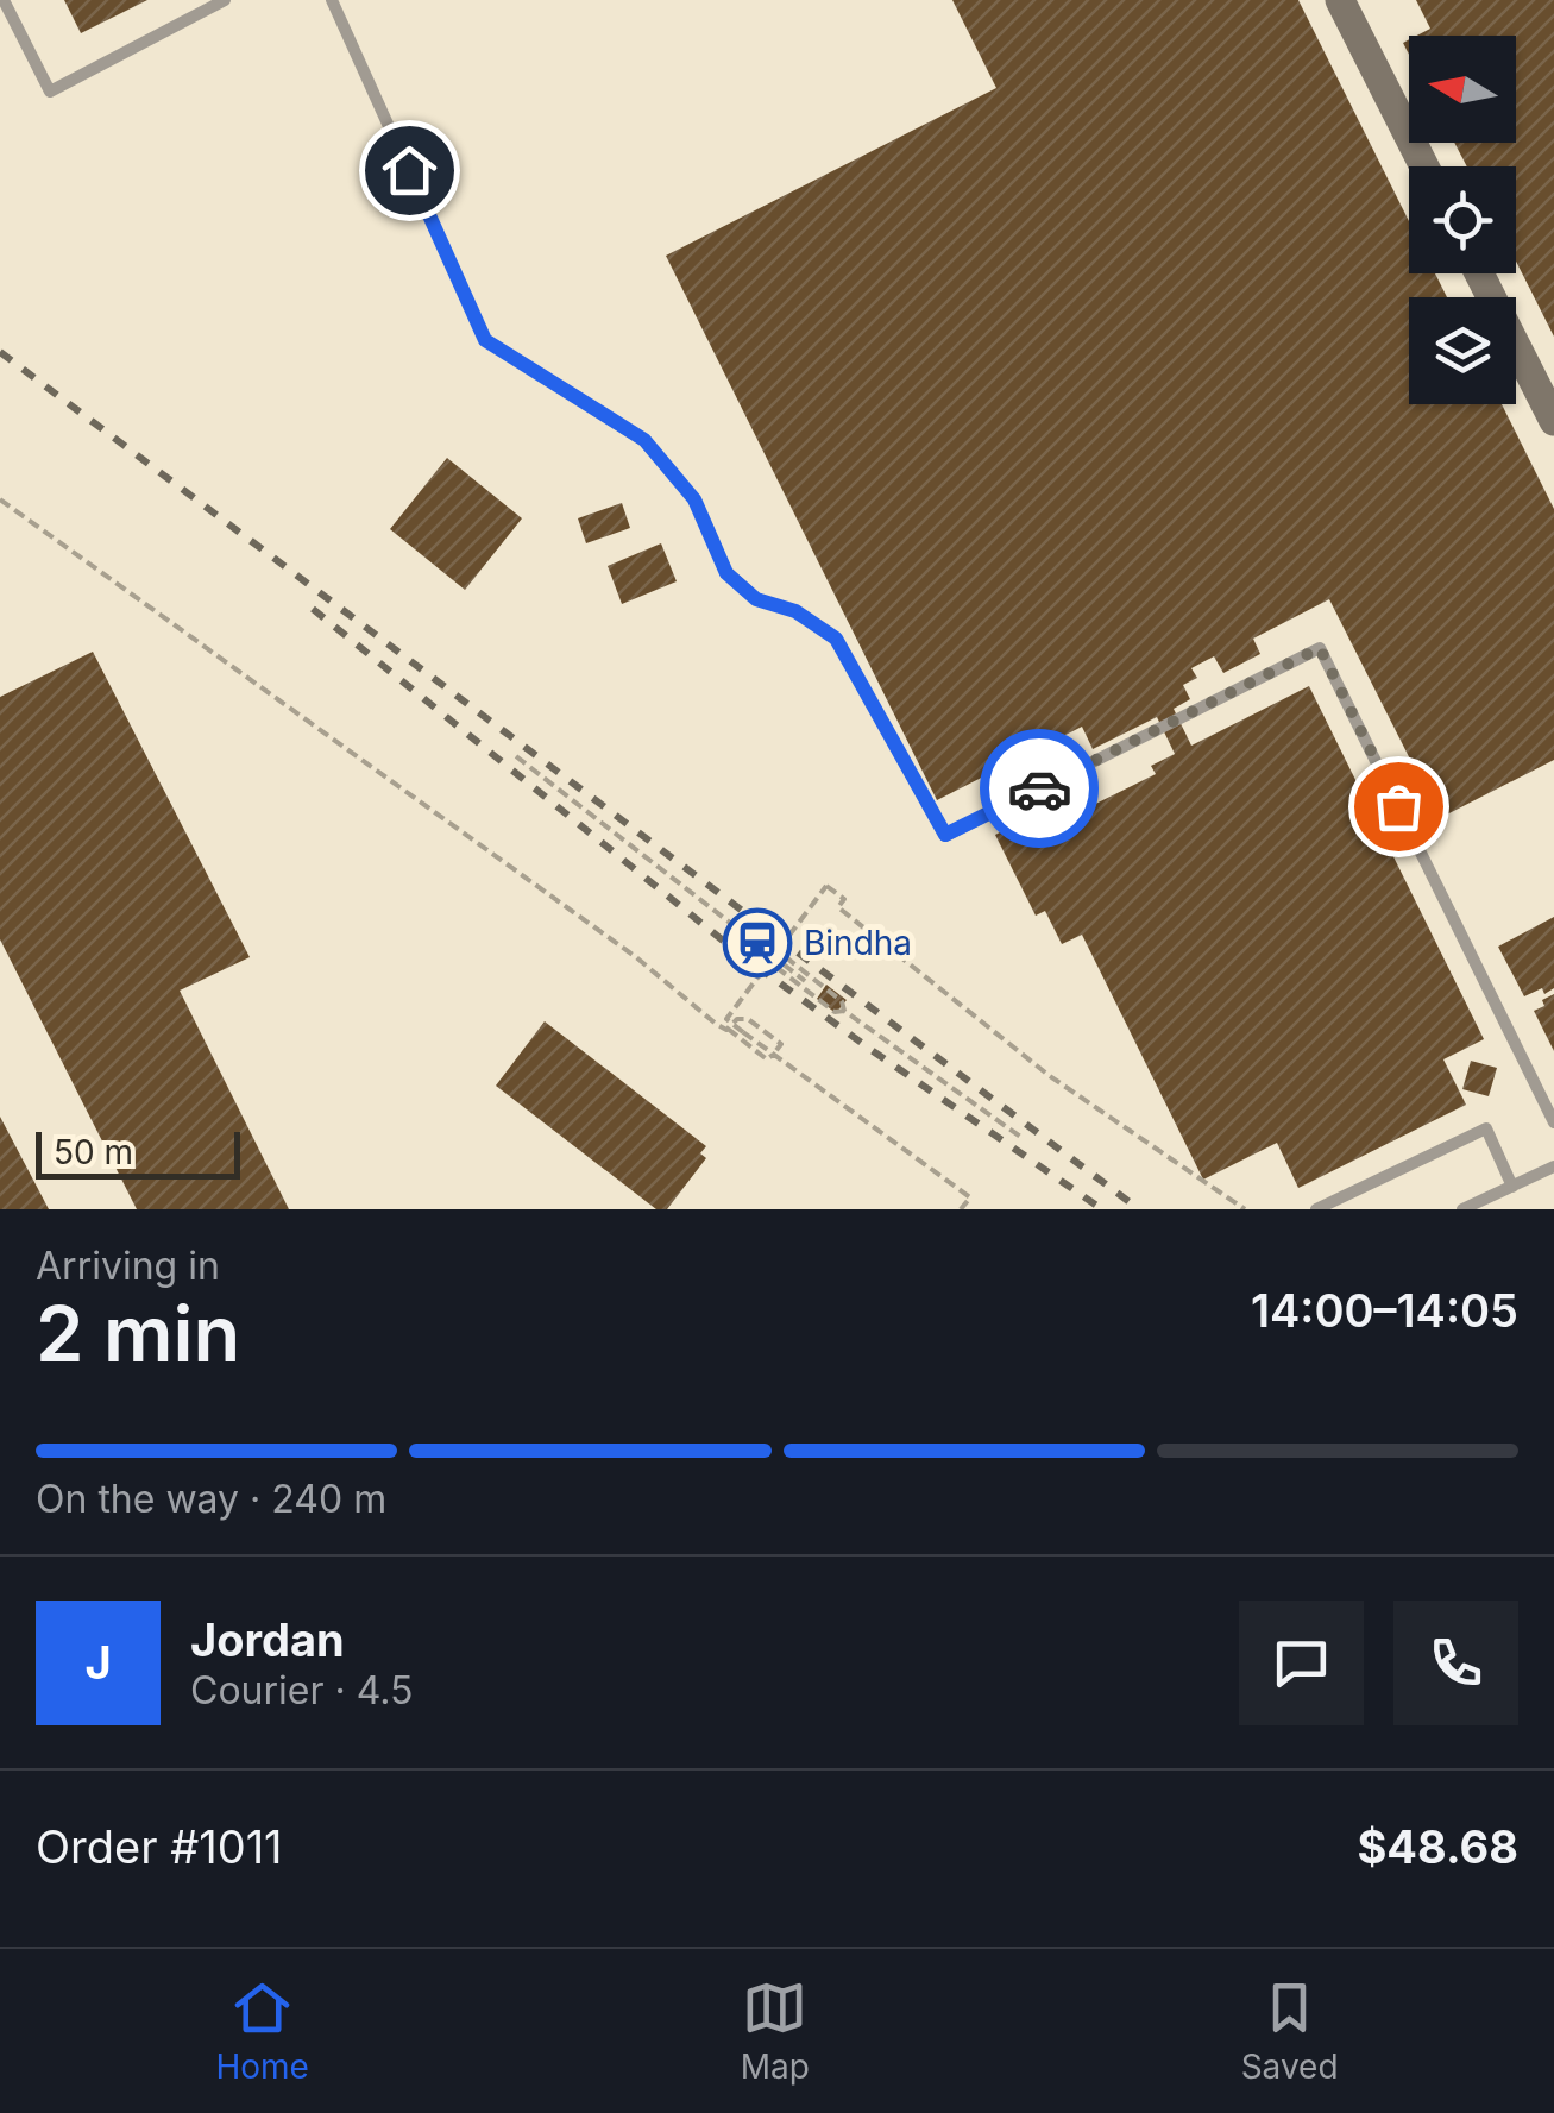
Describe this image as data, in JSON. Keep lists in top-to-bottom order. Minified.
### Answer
{"places":{"station":["Bindha"]},"scale_bar":"50 m","north":"left","page":{"scale":"50 m","heading":["2 min","Arriving in","14:00–14:05"],"panel":["Jordan","Courier · 4.5","Order #1011","$48.68"],"bar":"On the way · 240 m","round":"J","tabs":["Home","Map","Saved"]}}
